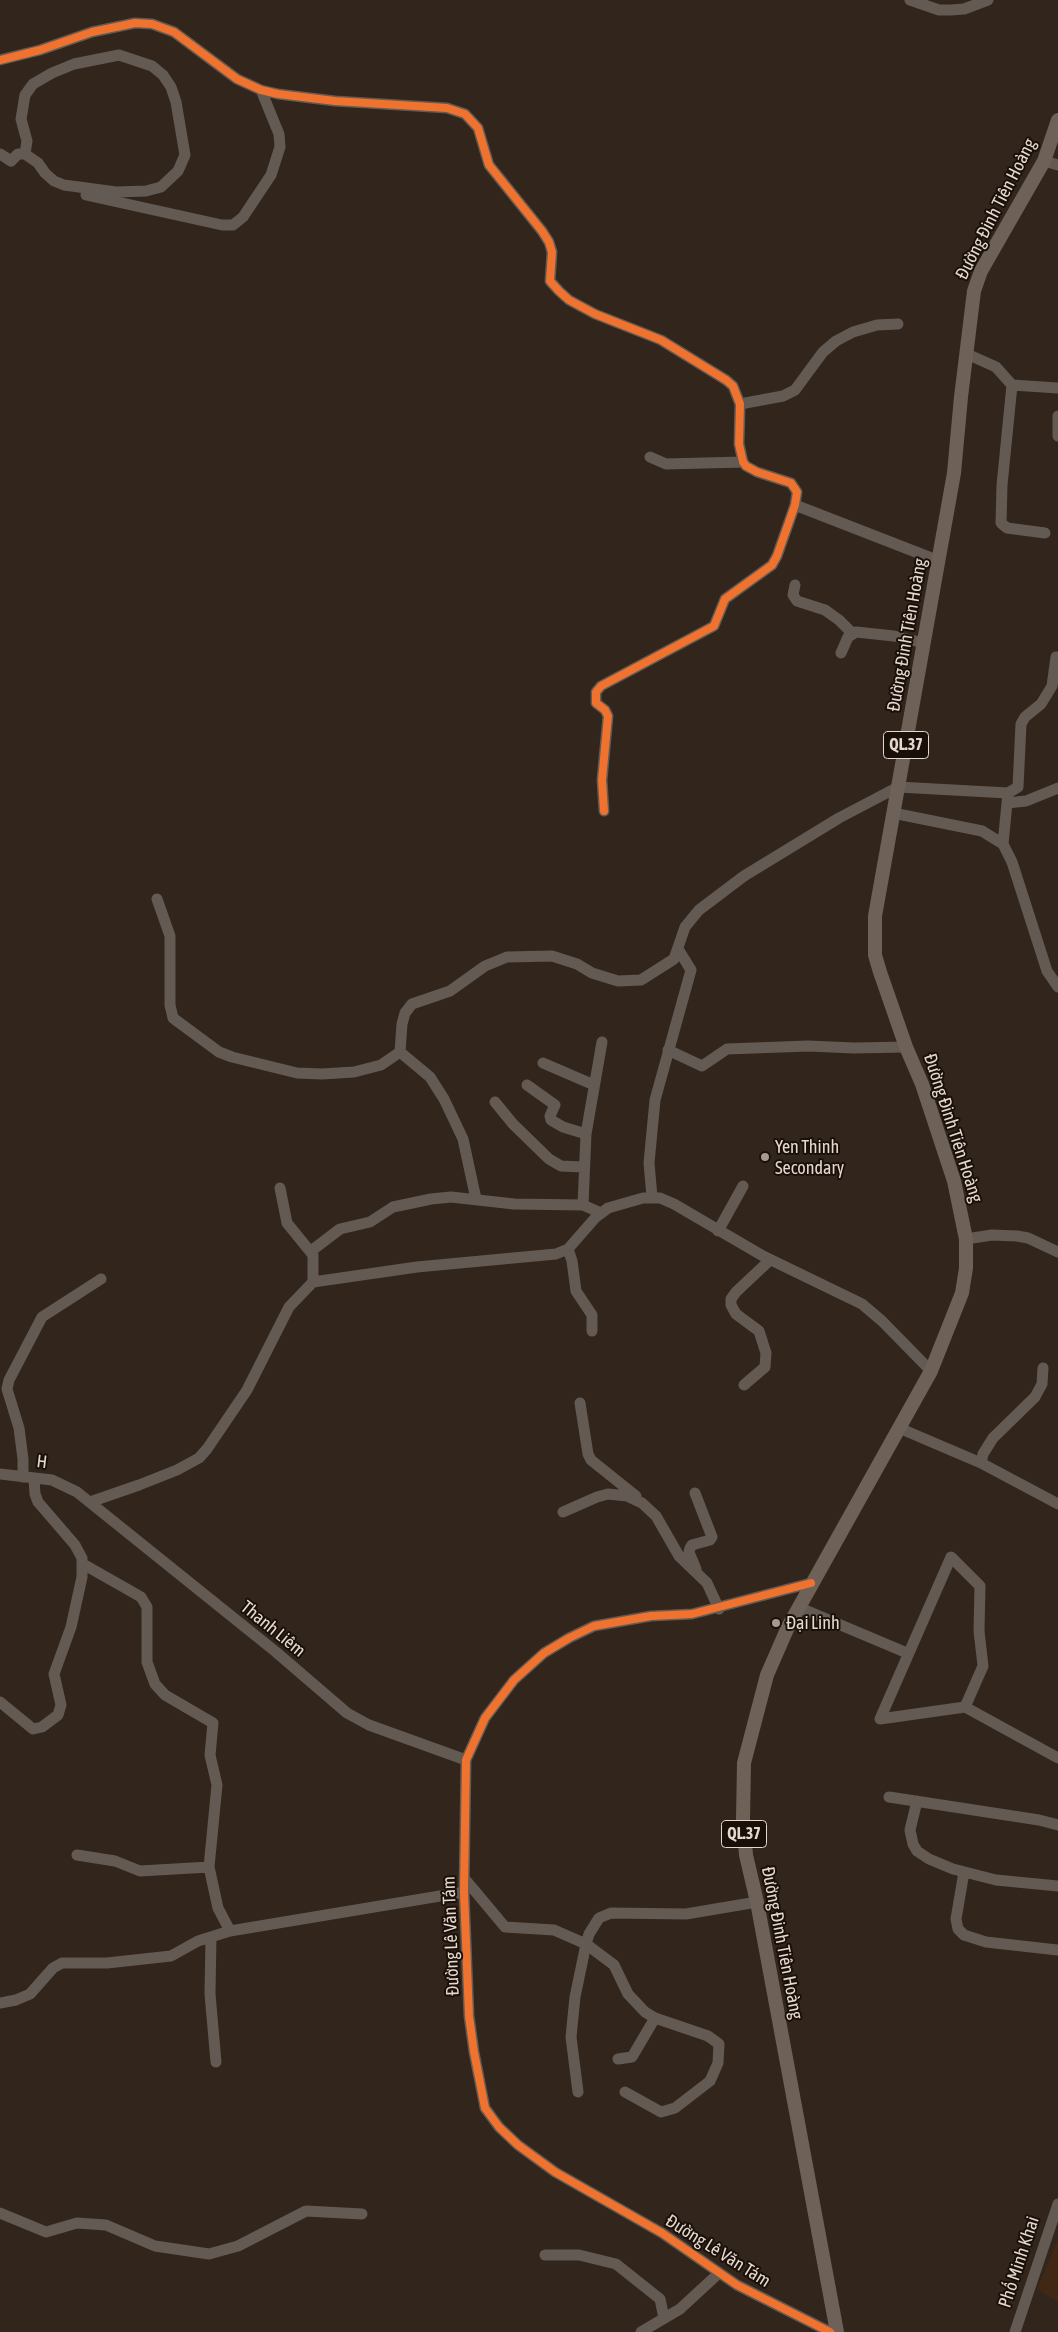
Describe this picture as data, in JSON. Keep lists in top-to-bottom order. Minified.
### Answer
{"streets":{"main road":["Đường Đinh Tiên Hoàng","QL.37"],"street":["H","Thanh Liêm","Đường Lê Văn Tám","Phố Minh Khai"]},"crossings":[["Đường Đinh Tiên Hoàng","Đường Lê Văn Tám"],["H","Thanh Liêm"],["Thanh Liêm","Đường Lê Văn Tám"]],"places":["Yen Thinh Secondary","Đại Linh"]}
